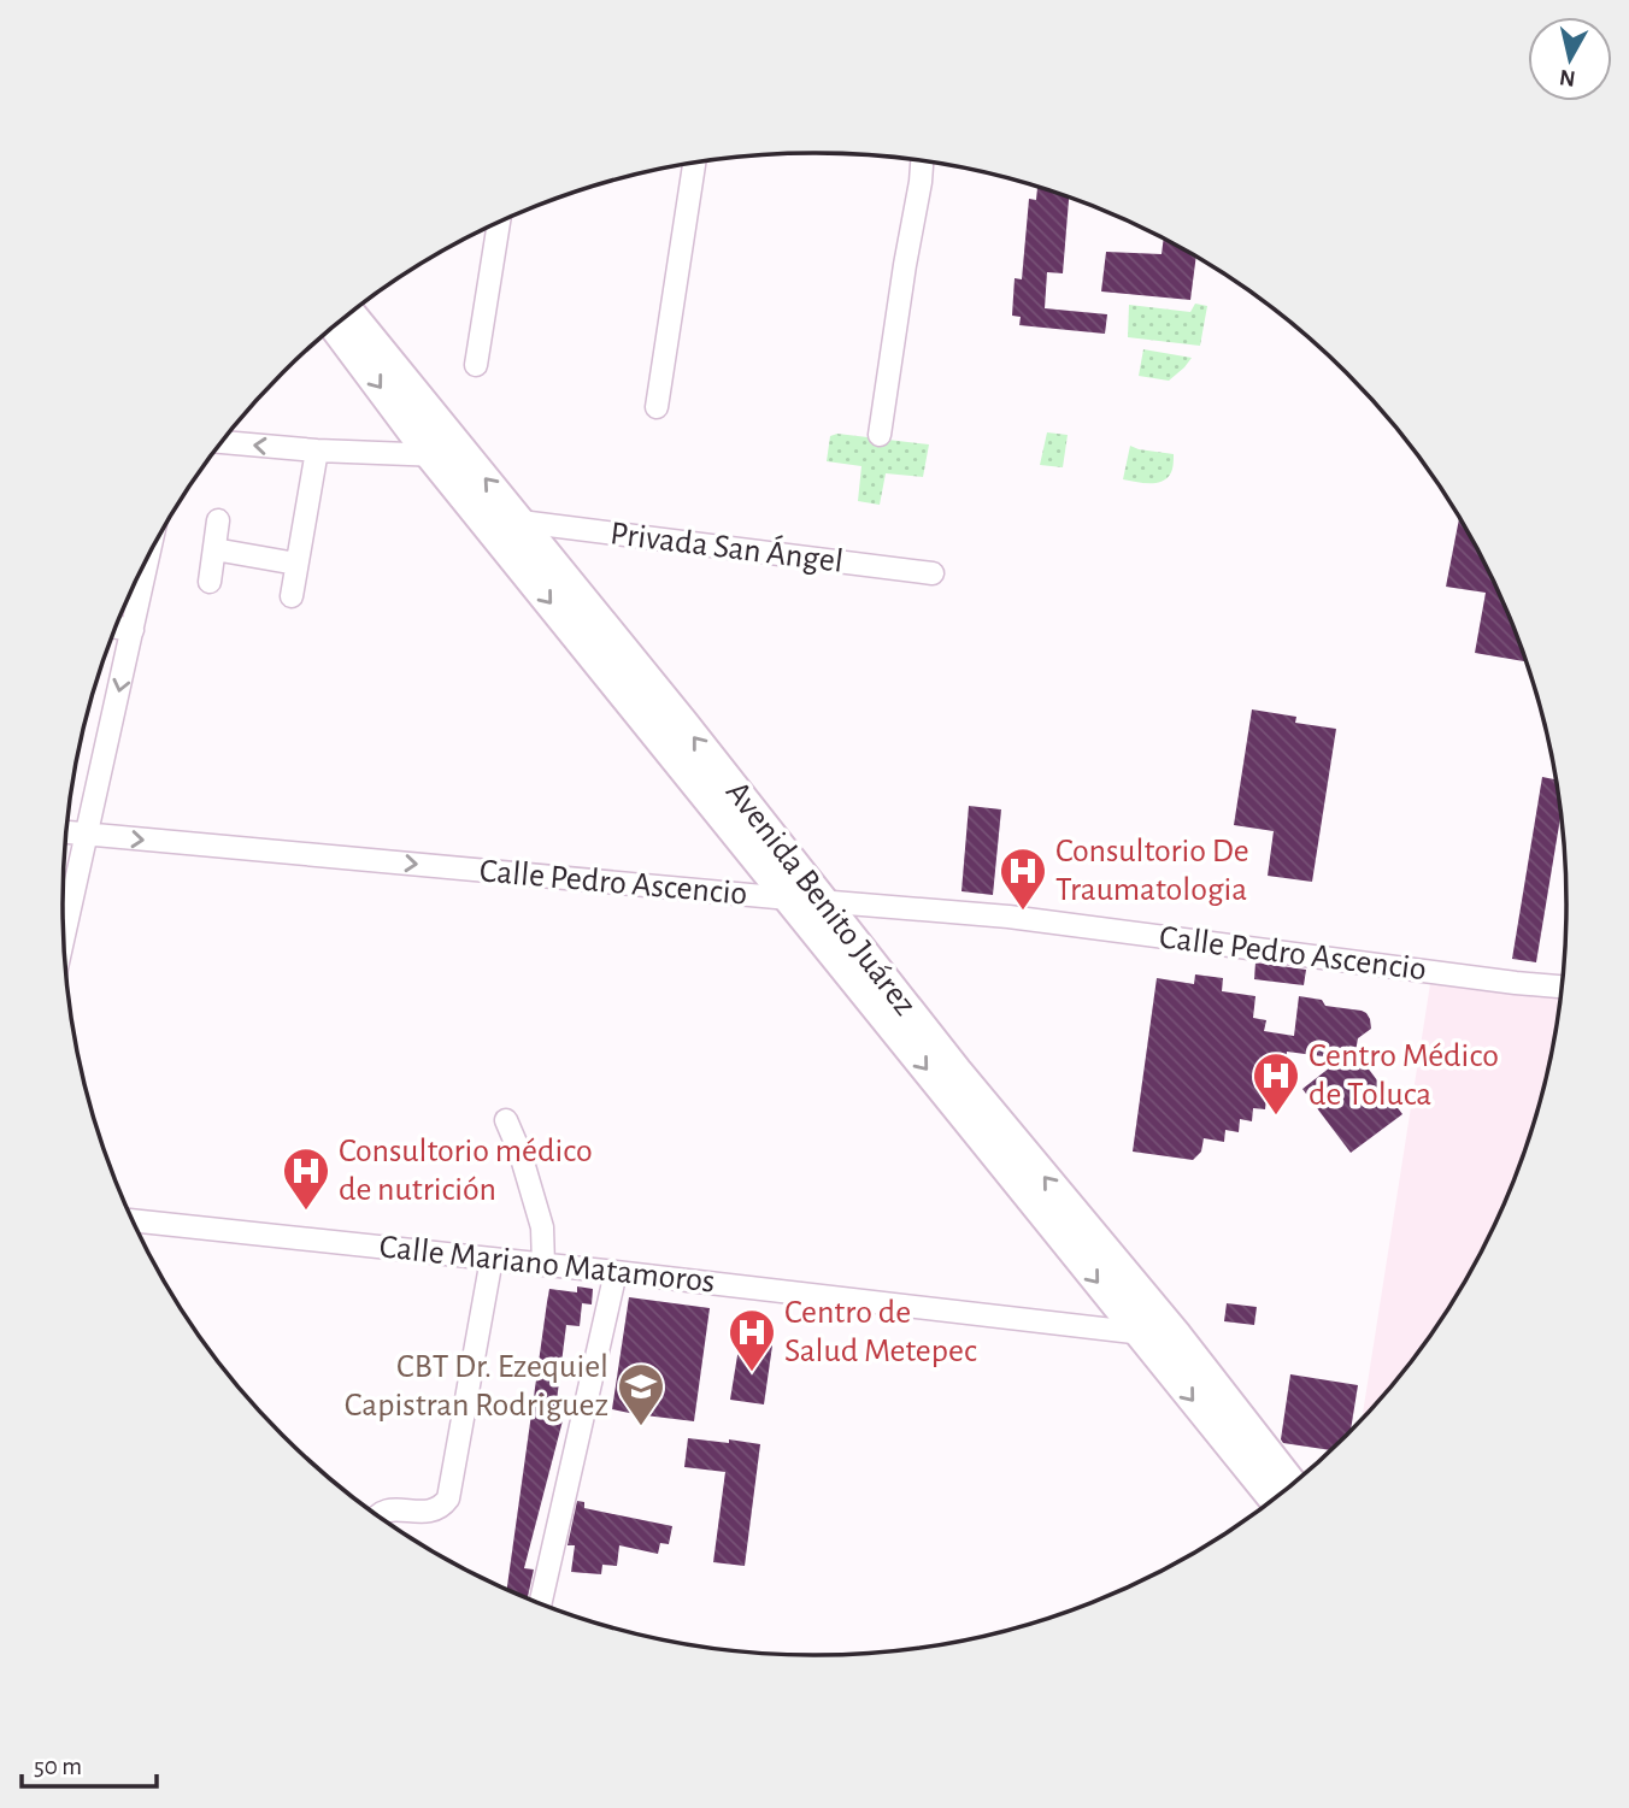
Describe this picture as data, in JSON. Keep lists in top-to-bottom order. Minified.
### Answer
{"streets":{"main road":["Avenida Benito Juárez"],"street":["Privada San Ángel","Calle Pedro Ascencio","Calle Mariano Matamoros"]},"crossings":[["Privada San Ángel","Avenida Benito Juárez"],["Calle Pedro Ascencio","Avenida Benito Juárez"],["Avenida Benito Juárez","Calle Mariano Matamoros"]],"one_way":["Calle Pedro Ascencio"],"places":{"hospital":["Consultorio De Traumatologia","Centro Médico de Toluca","Consultorio médico de nutrición","Centro de Salud Metepec"],"school or university":["CBT Dr. Ezequiel Capistran Rodriguez"]},"scale_bar":"50 m","north":"bottom"}
